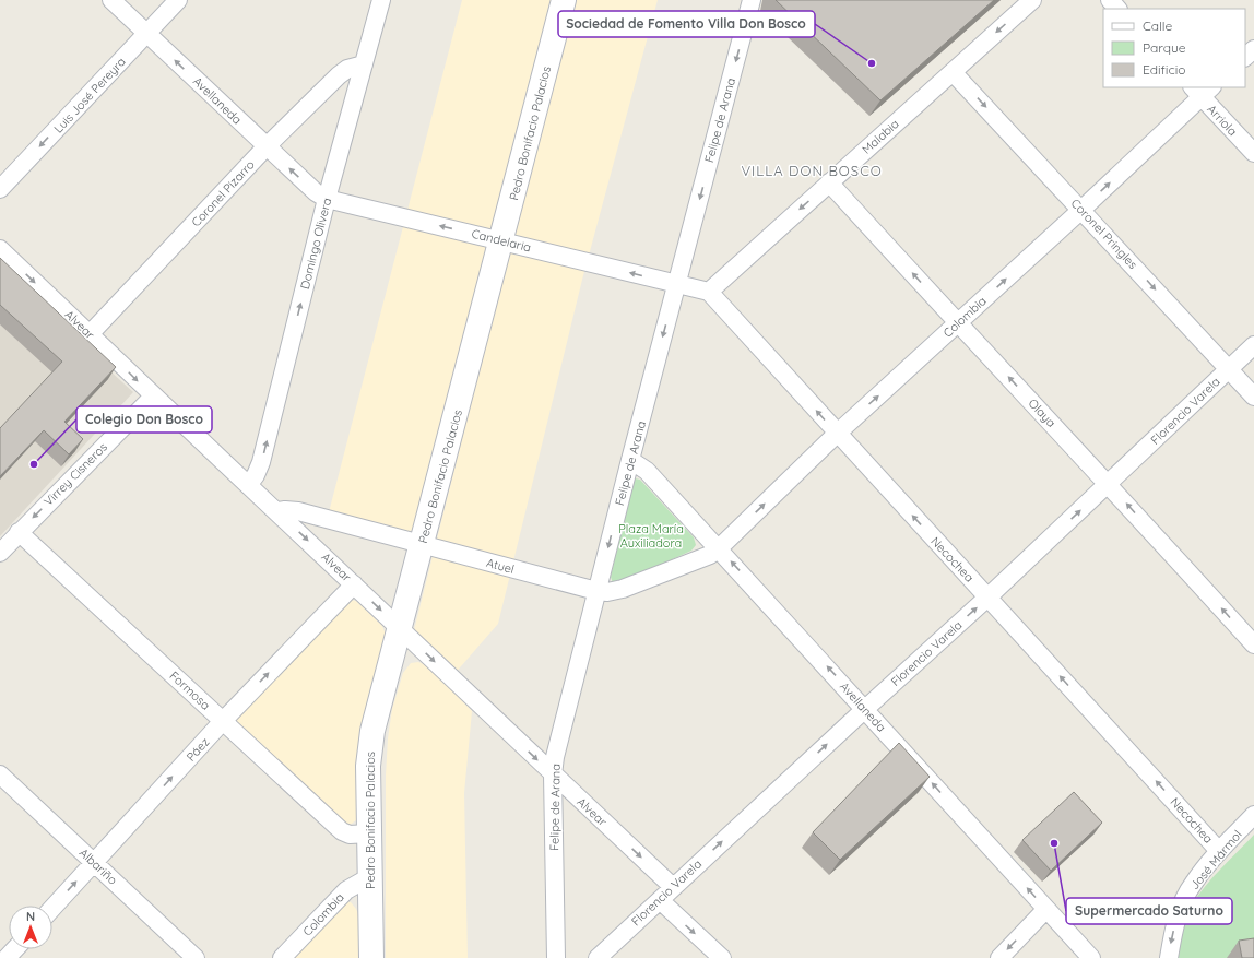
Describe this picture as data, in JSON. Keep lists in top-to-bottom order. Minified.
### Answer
{"streets":{"street":["Luis José Pereyra","Avellaneda","Felipe de Arana","Arriola","Pedro Bonifacio Palacios","Malabia","Coronel Pizarro","Coronel Pringles","Candelaria","Domingo Olivera","Colombia","Alvear","Florencio Varela","Olaya","Virrey Cisneros","Necochea","Atuel","Formosa","Páez","José Mármol","Albariño"]},"crossings":[["Luis José Pereyra","Avellaneda"],["Avellaneda","Felipe de Arana"],["Avellaneda","Coronel Pizarro"],["Avellaneda","Candelaria"],["Avellaneda","Domingo Olivera"],["Avellaneda","Colombia"],["Avellaneda","Florencio Varela"],["Avellaneda","Atuel"],["Felipe de Arana","Candelaria"],["Felipe de Arana","Alvear"],["Felipe de Arana","Atuel"],["Arriola","Colombia"],["Pedro Bonifacio Palacios","Candelaria"],["Pedro Bonifacio Palacios","Colombia"],["Pedro Bonifacio Palacios","Alvear"],["Pedro Bonifacio Palacios","Atuel"],["Pedro Bonifacio Palacios","Formosa"],["Malabia","Coronel Pringles"],["Malabia","Olaya"],["Malabia","Necochea"],["Coronel Pizarro","Domingo Olivera"],["Coronel Pizarro","Alvear"],["Coronel Pringles","Colombia"],["Coronel Pringles","Florencio Varela"],["Candelaria","Domingo Olivera"],["Domingo Olivera","Alvear"],["Colombia","Olaya"],["Colombia","Necochea"],["Colombia","Atuel"],["Alvear","Florencio Varela"],["Alvear","Virrey Cisneros"],["Alvear","Atuel"],["Alvear","Páez"],["Florencio Varela","Olaya"],["Florencio Varela","Necochea"],["Virrey Cisneros","Formosa"],["Necochea","José Mármol"],["Formosa","Páez"],["Páez","Albariño"]],"one_way":["Luis José Pereyra","Avellaneda","Felipe de Arana","Malabia","Coronel Pringles","Candelaria","Domingo Olivera","Colombia","Alvear","Florencio Varela","Olaya","Virrey Cisneros","Necochea","Páez","José Mármol"],"districts":["VILLA DON BOSCO"],"parks":["Plaza María Auxiliadora"],"places":["Sociedad de Fomento Villa Don Bosco","Colegio Don Bosco","Supermercado Saturno"],"legend":["Calle","Parque","Edificio"],"north":"top"}
